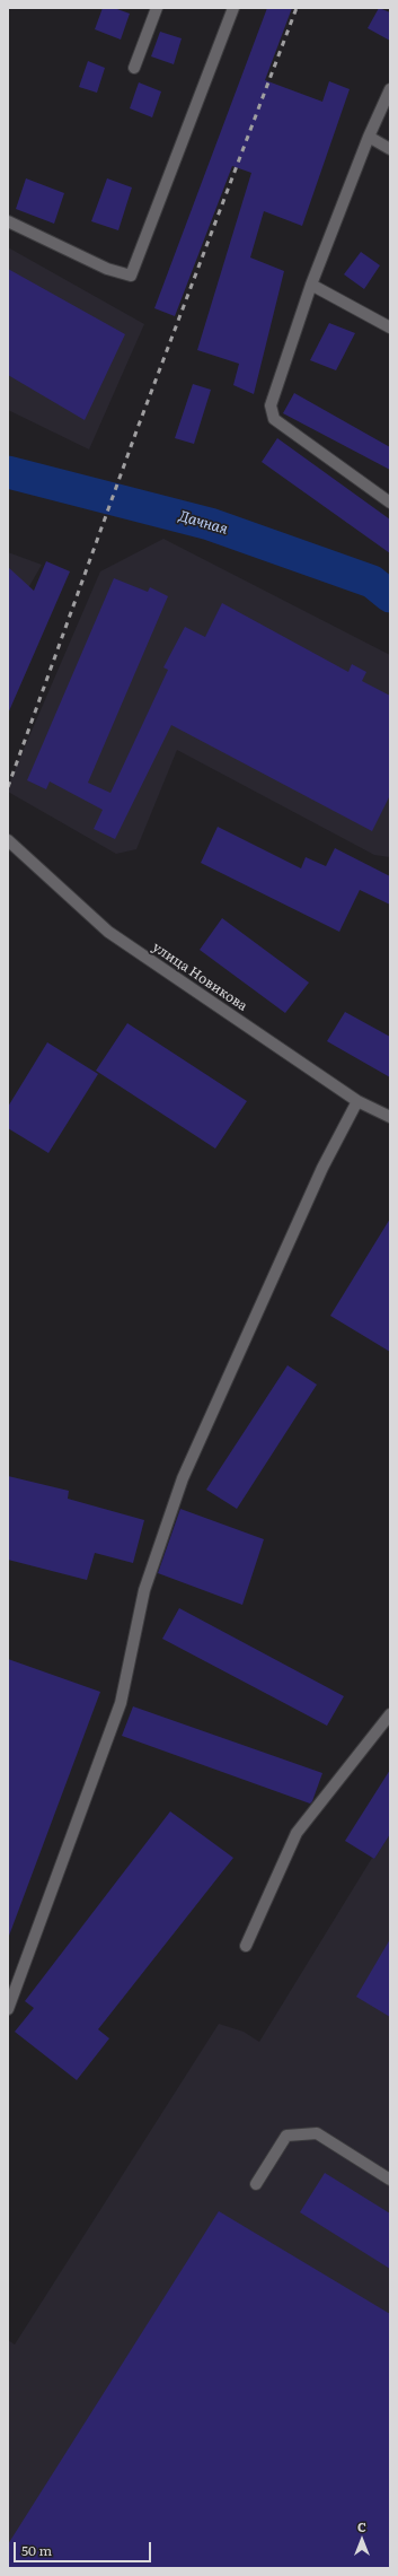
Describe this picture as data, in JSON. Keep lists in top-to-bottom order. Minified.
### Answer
{"streets":{"street":["улица Новикова"]},"water":["Дачная"],"scale_bar":"50 m","north":"top"}
